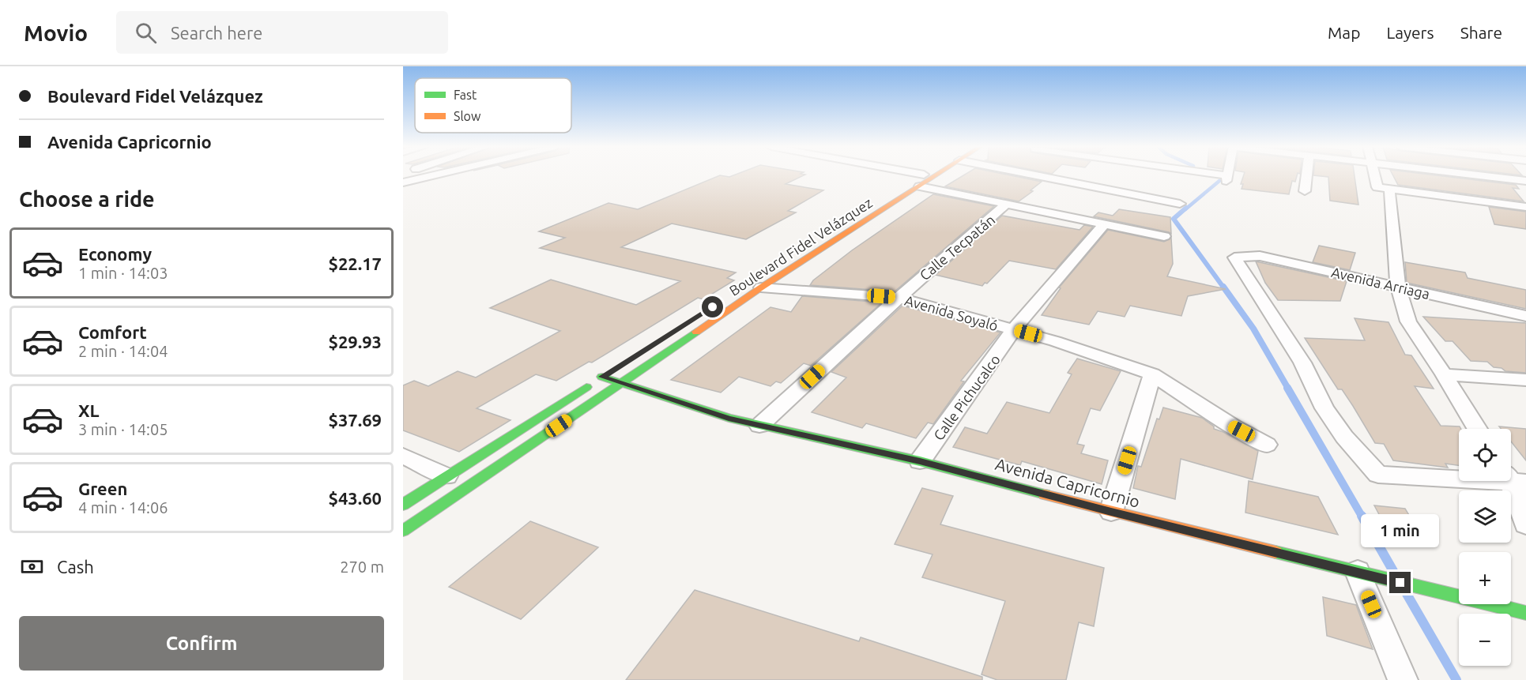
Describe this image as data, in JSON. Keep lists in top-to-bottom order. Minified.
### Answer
{"streets":{"main road":["Boulevard Fidel Velázquez","Avenida Capricornio"],"street":["Calle Tecpatán","Avenida Arriaga","Avenida Soyaló","Calle Pichucalco"]},"crossings":[["Boulevard Fidel Velázquez","Avenida Soyaló"],["Boulevard Fidel Velázquez","Avenida Capricornio"],["Calle Tecpatán","Avenida Soyaló"],["Calle Tecpatán","Avenida Capricornio"],["Avenida Soyaló","Calle Pichucalco"],["Calle Pichucalco","Avenida Capricornio"]],"legend":["Fast","Slow"],"page":{"header":"Movio","search":"Search here","nav":["Map","Layers","Share"],"banner":["Boulevard Fidel Velázquez","Avenida Capricornio"],"heading":"Choose a ride","list":[{"name":"Economy","note":"1 min · 14:03","value":"$22.17"},{"name":"Comfort","note":"2 min · 14:04","value":"$29.93"},{"name":"XL","note":"3 min · 14:05","value":"$37.69"},{"name":"Green","note":"4 min · 14:06","value":"$43.60"}],"map_buttons":["+","−"],"bubble":"1 min","pay":["Cash","270 m"],"buttons":"Confirm"}}
